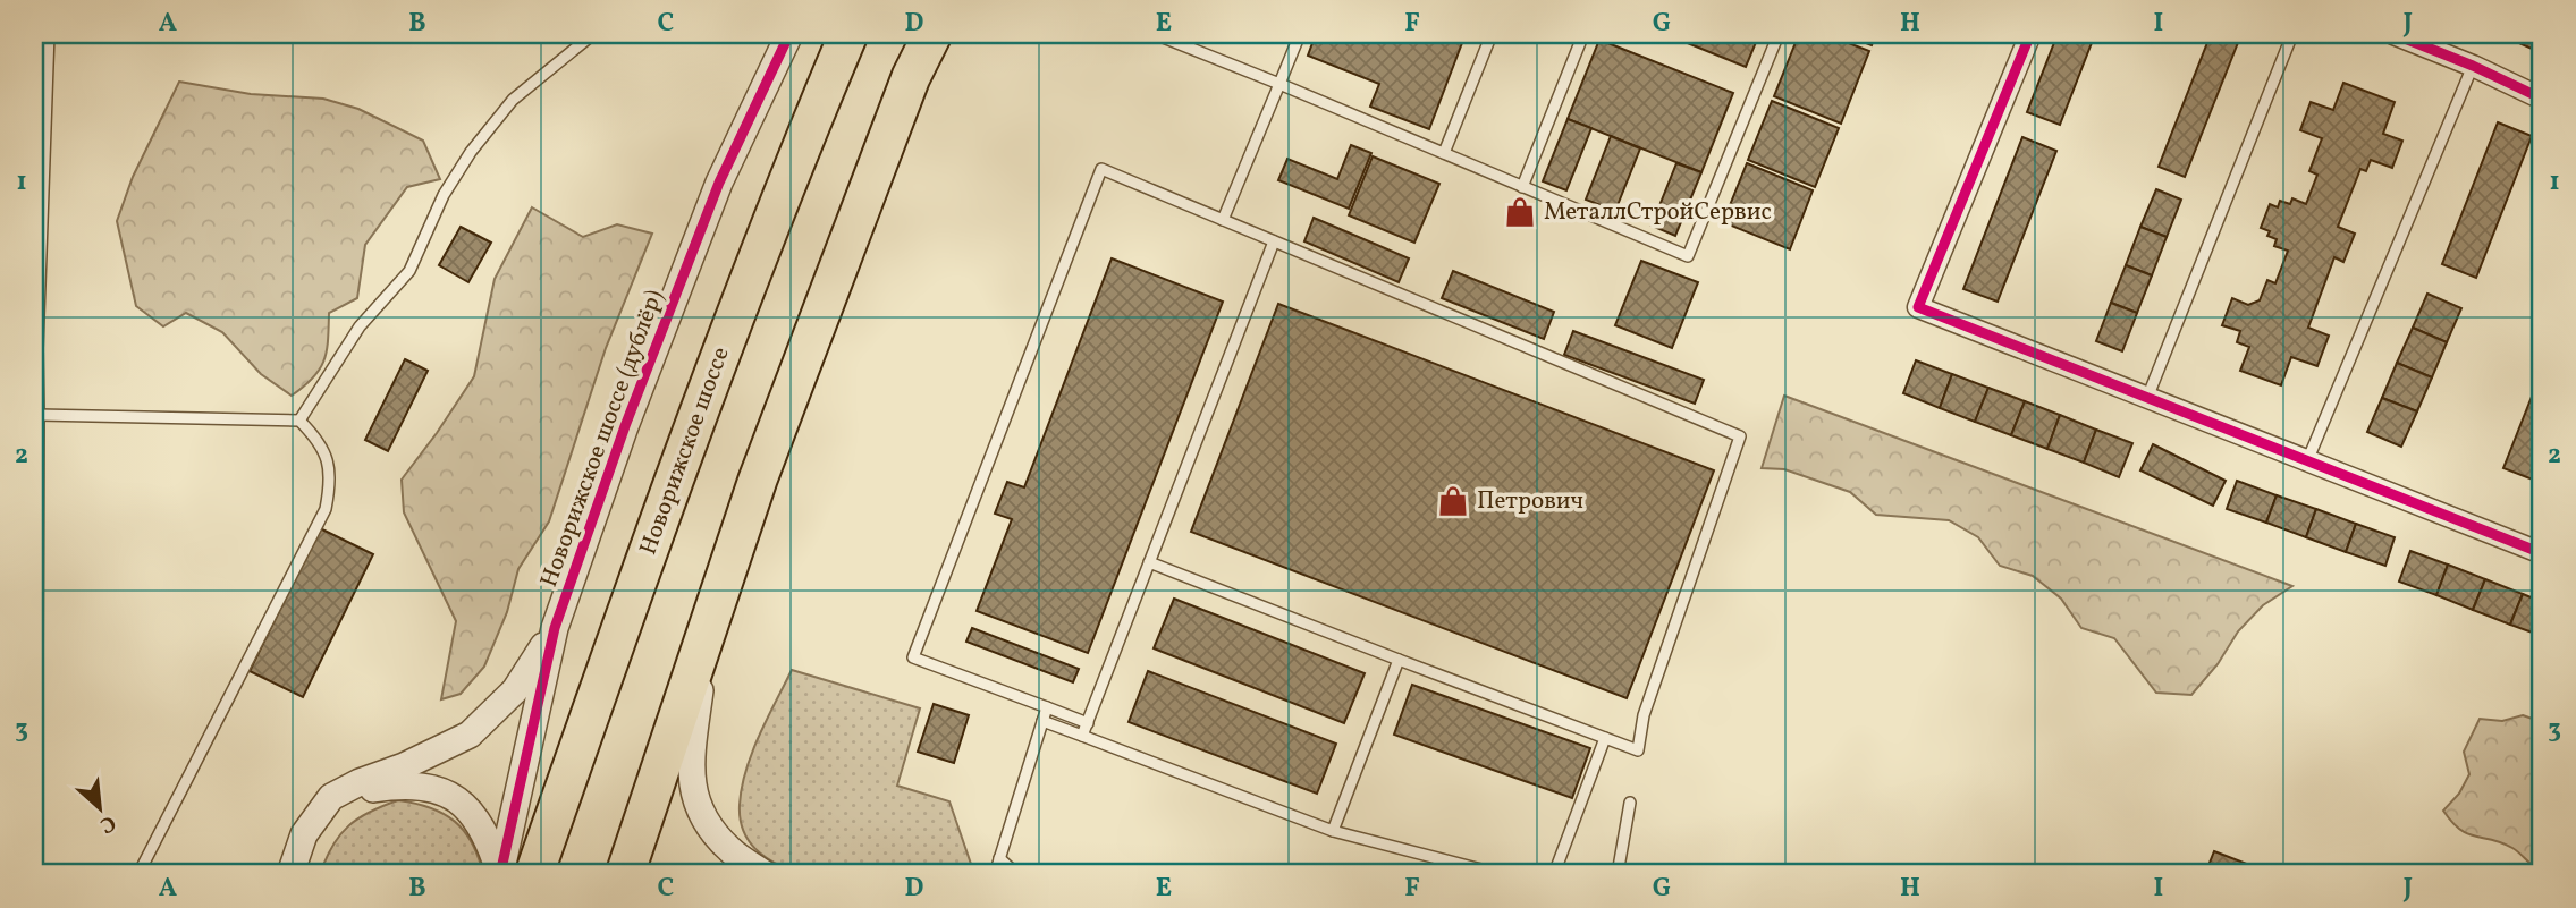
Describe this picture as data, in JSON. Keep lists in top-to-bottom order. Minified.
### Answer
{"streets":{"highway":["Новорижское шоссе"],"street":["Новорижское шоссе (дублёр)"]},"places":{"shop":["МеталлСтройСервис","Петрович"]},"north":"bottom right","grid":{"columns":["A","B","C","D","E","F","G","H","I","J"],"rows":["1","2","3"]}}
